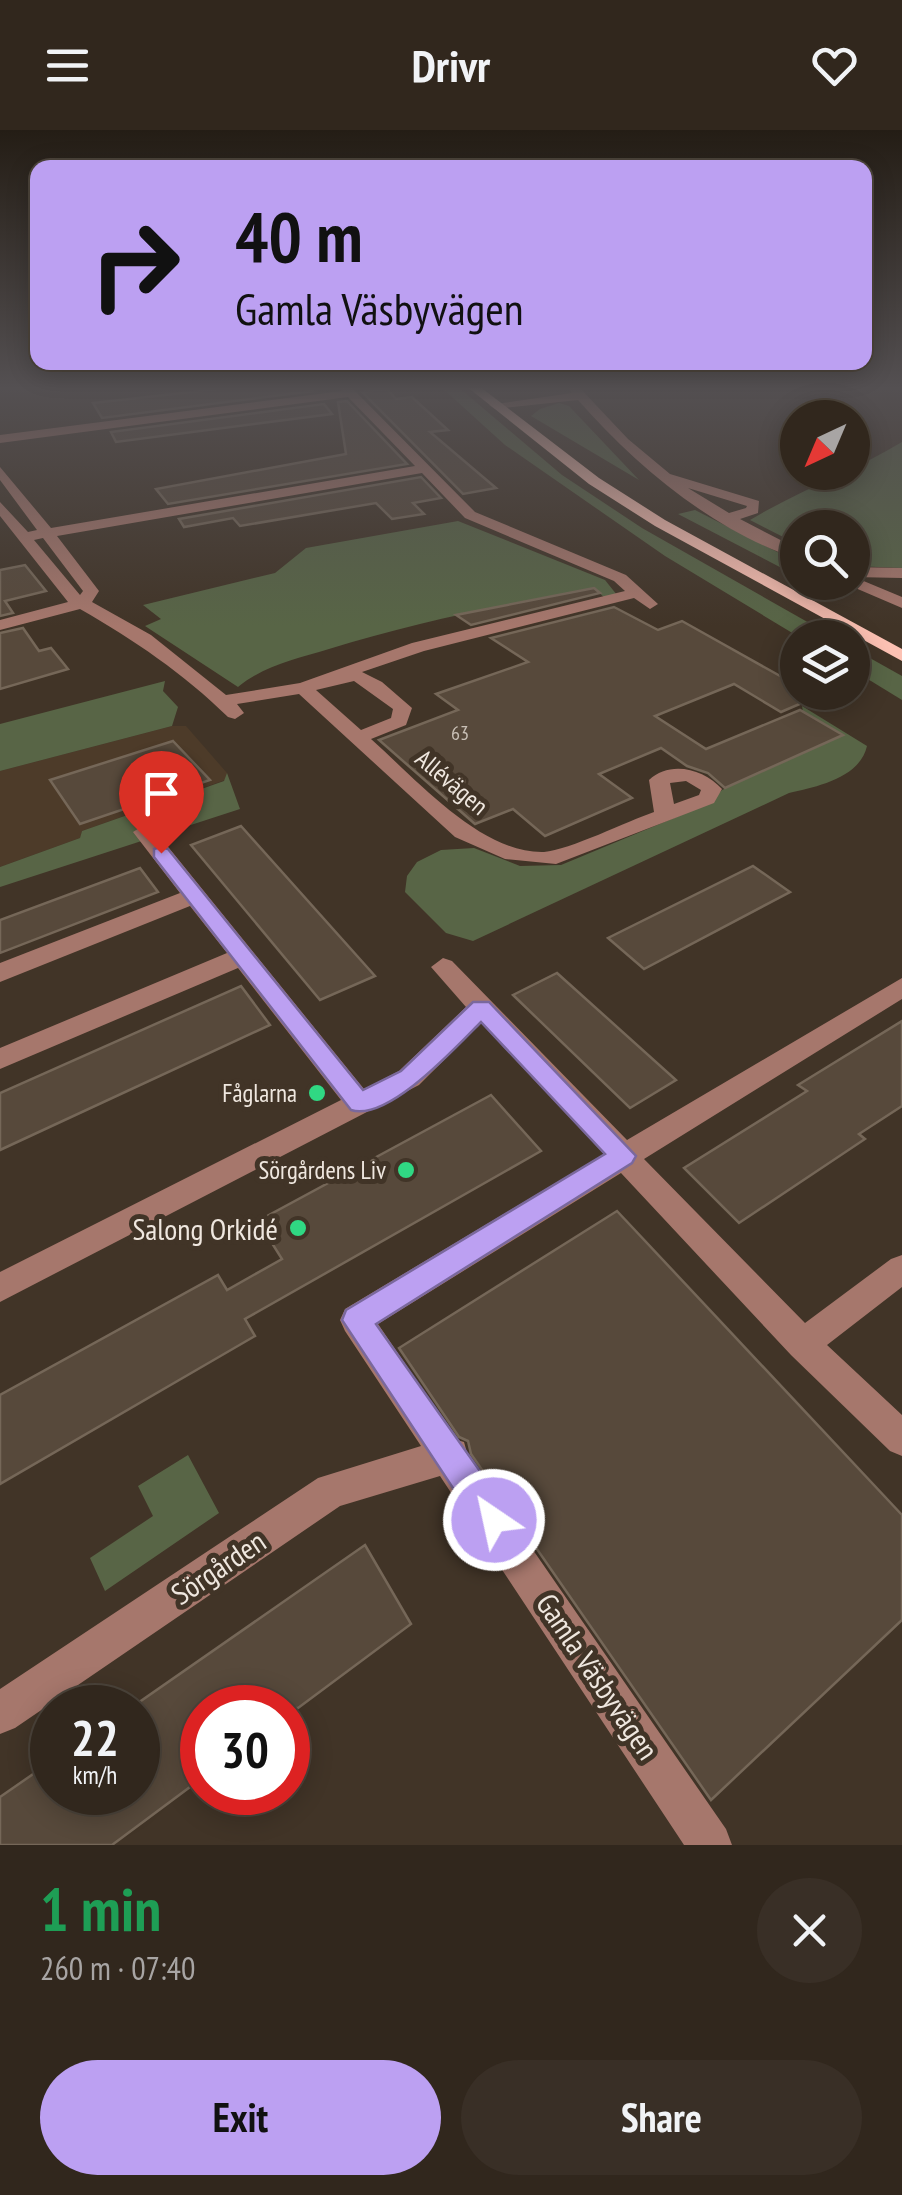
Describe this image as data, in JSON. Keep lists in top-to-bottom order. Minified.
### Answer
{"streets":{"street":["Allévägen","Sörgården","Gamla Väsbyvägen"]},"crossings":[["Sörgården","Gamla Väsbyvägen"]],"places":["Fåglarna","Sörgårdens Liv","Salong Orkidé"],"house_numbers":["63"],"north":"bottom left","page":{"header":"Drivr","turn":["40 m","Gamla Väsbyvägen"],"speed":"22 km/h","limit":"30","heading":["1 min","260 m · 07:40"],"buttons":["Exit","Share"]}}
